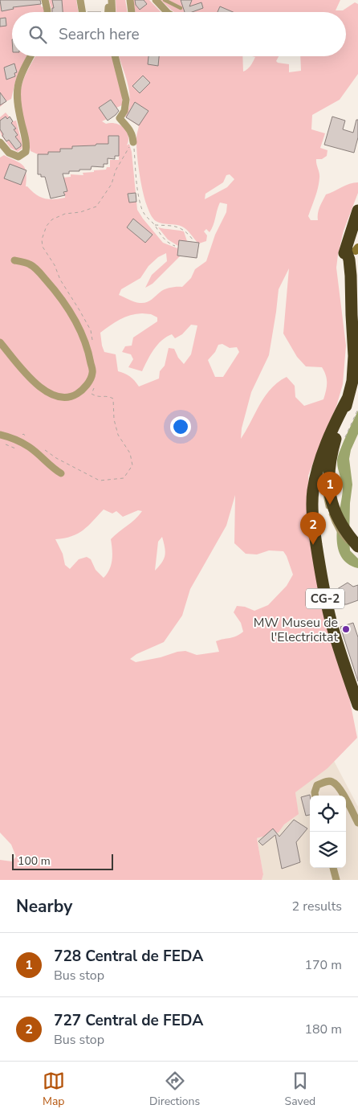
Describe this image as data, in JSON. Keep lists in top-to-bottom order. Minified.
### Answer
{"streets":{"highway":["CG-2"]},"places":["MW Museu de l'Electricitat"],"scale_bar":"100 m","page":{"search":"Search here","pins":["1","2"],"scale":"100 m","heading":["Nearby","2 results"],"list":[{"mark":"1","name":"728 Central de FEDA","note":"Bus stop","value":"170 m"},{"mark":"2","name":"727 Central de FEDA","note":"Bus stop","value":"180 m"}],"nav":["Map","Directions","Saved"]}}
